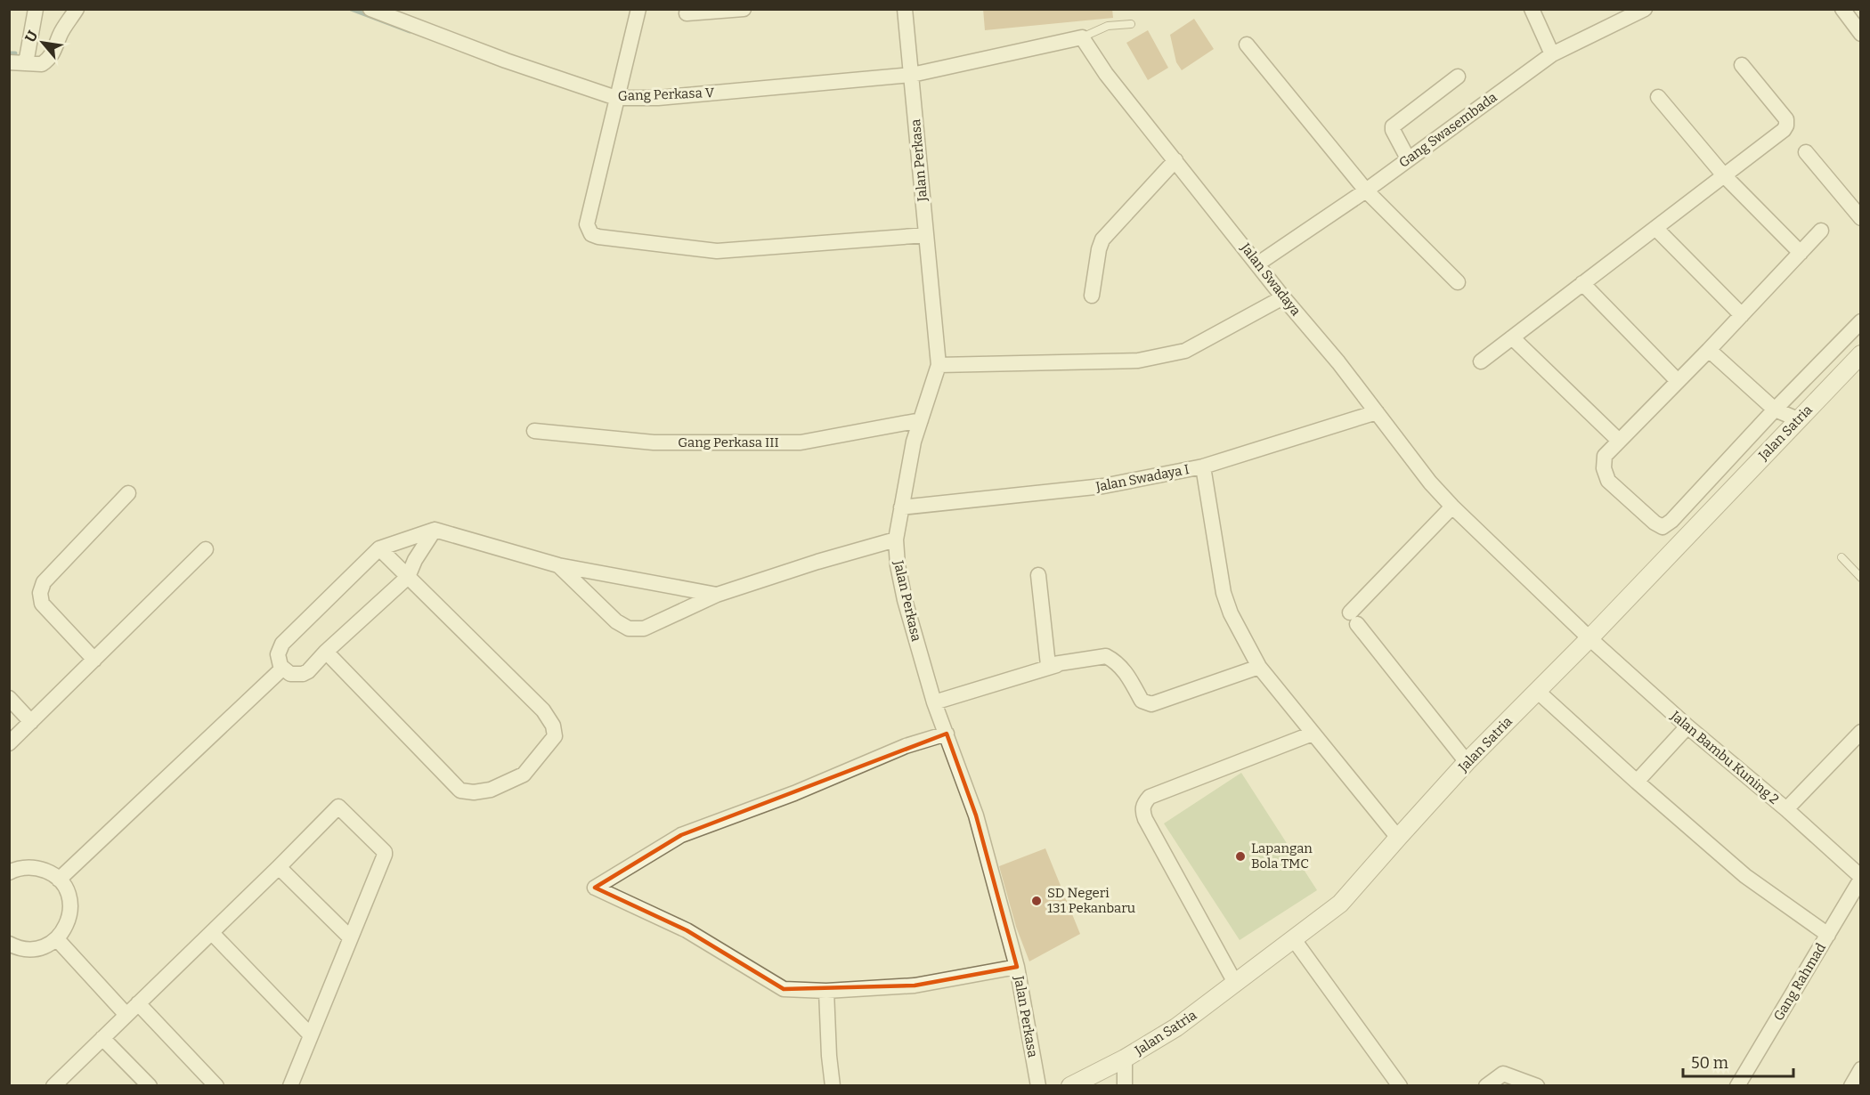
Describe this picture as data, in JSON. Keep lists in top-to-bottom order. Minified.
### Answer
{"streets":{"street":["Gang Perkasa V","Gang Swasembada","Jalan Perkasa","Jalan Swadaya","Jalan Satria","Gang Perkasa III","Jalan Swadaya I","Jalan Bambu Kuning 2","Gang Rahmad"]},"crossings":[["Gang Perkasa V","Jalan Perkasa"],["Gang Swasembada","Jalan Swadaya"],["Jalan Perkasa","Gang Perkasa III"],["Jalan Perkasa","Jalan Swadaya I"],["Jalan Swadaya","Jalan Satria"],["Jalan Swadaya","Jalan Swadaya I"],["Jalan Swadaya","Jalan Bambu Kuning 2"],["Jalan Satria","Jalan Bambu Kuning 2"],["Jalan Bambu Kuning 2","Gang Rahmad"]],"places":["Lapangan Bola TMC","SD Negeri 131 Pekanbaru"],"scale_bar":"50 m","north":"top left"}
